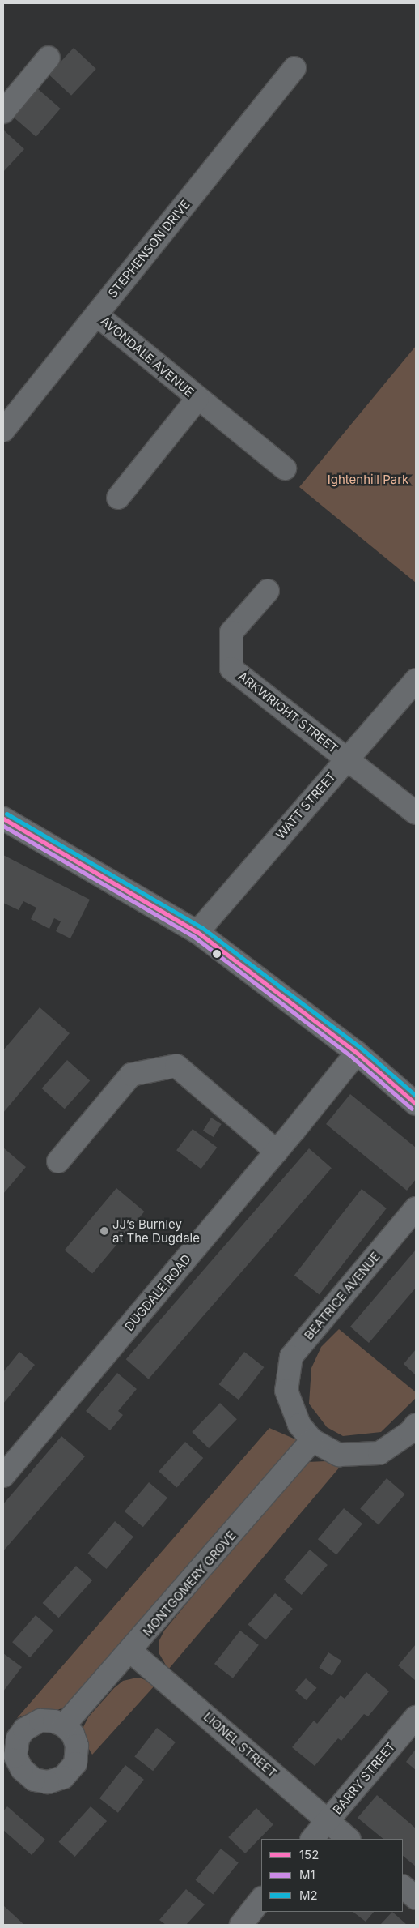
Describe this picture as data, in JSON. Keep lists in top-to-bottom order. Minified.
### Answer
{"streets":{"street":["STEPHENSON DRIVE","AVONDALE AVENUE","ARKWRIGHT STREET","WATT STREET","DUGDALE ROAD","BEATRICE AVENUE","MONTGOMERY GROVE","LIONEL STREET","BARRY STREET"]},"crossings":[["STEPHENSON DRIVE","AVONDALE AVENUE"],["ARKWRIGHT STREET","WATT STREET"],["BEATRICE AVENUE","MONTGOMERY GROVE"],["MONTGOMERY GROVE","LIONEL STREET"],["LIONEL STREET","BARRY STREET"]],"parks":["Ightenhill Park"],"places":["JJ’s Burnley at The Dugdale"],"lines":["transit line M2","transit line 152","transit line M1"],"legend":["152","M1","M2"]}
